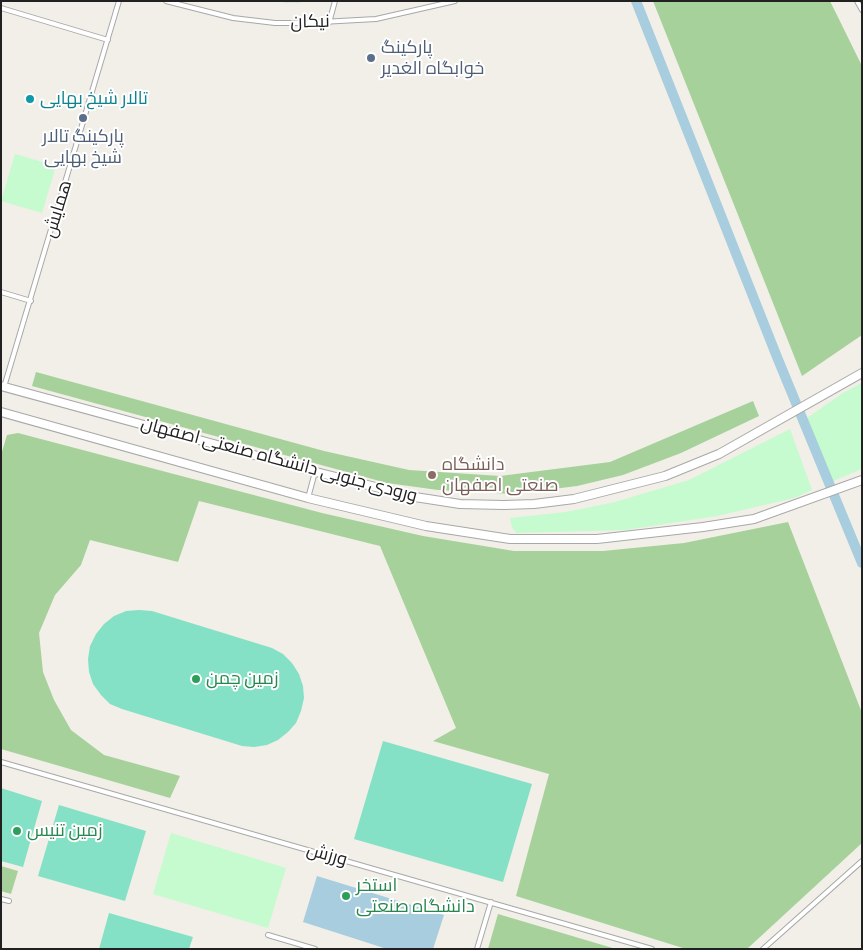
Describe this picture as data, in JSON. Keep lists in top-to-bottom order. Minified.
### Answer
{"streets":{"street":["ورودی جنوبی دانشگاه صنعتی اصفهان"],"lane":["نیکان","همایش","ورزش"]},"crossings":[["همایش","ورودی جنوبی دانشگاه صنعتی اصفهان"]],"places":["پارکینگ خوابگاه الغدیر","تالار شیخ بهایی","پارکینگ تالار شیخ بهایی","دانشگاه صنعتی اصفهان","زمین چمن","زمین تنیس","استخر دانشگاه صنعتی"]}
